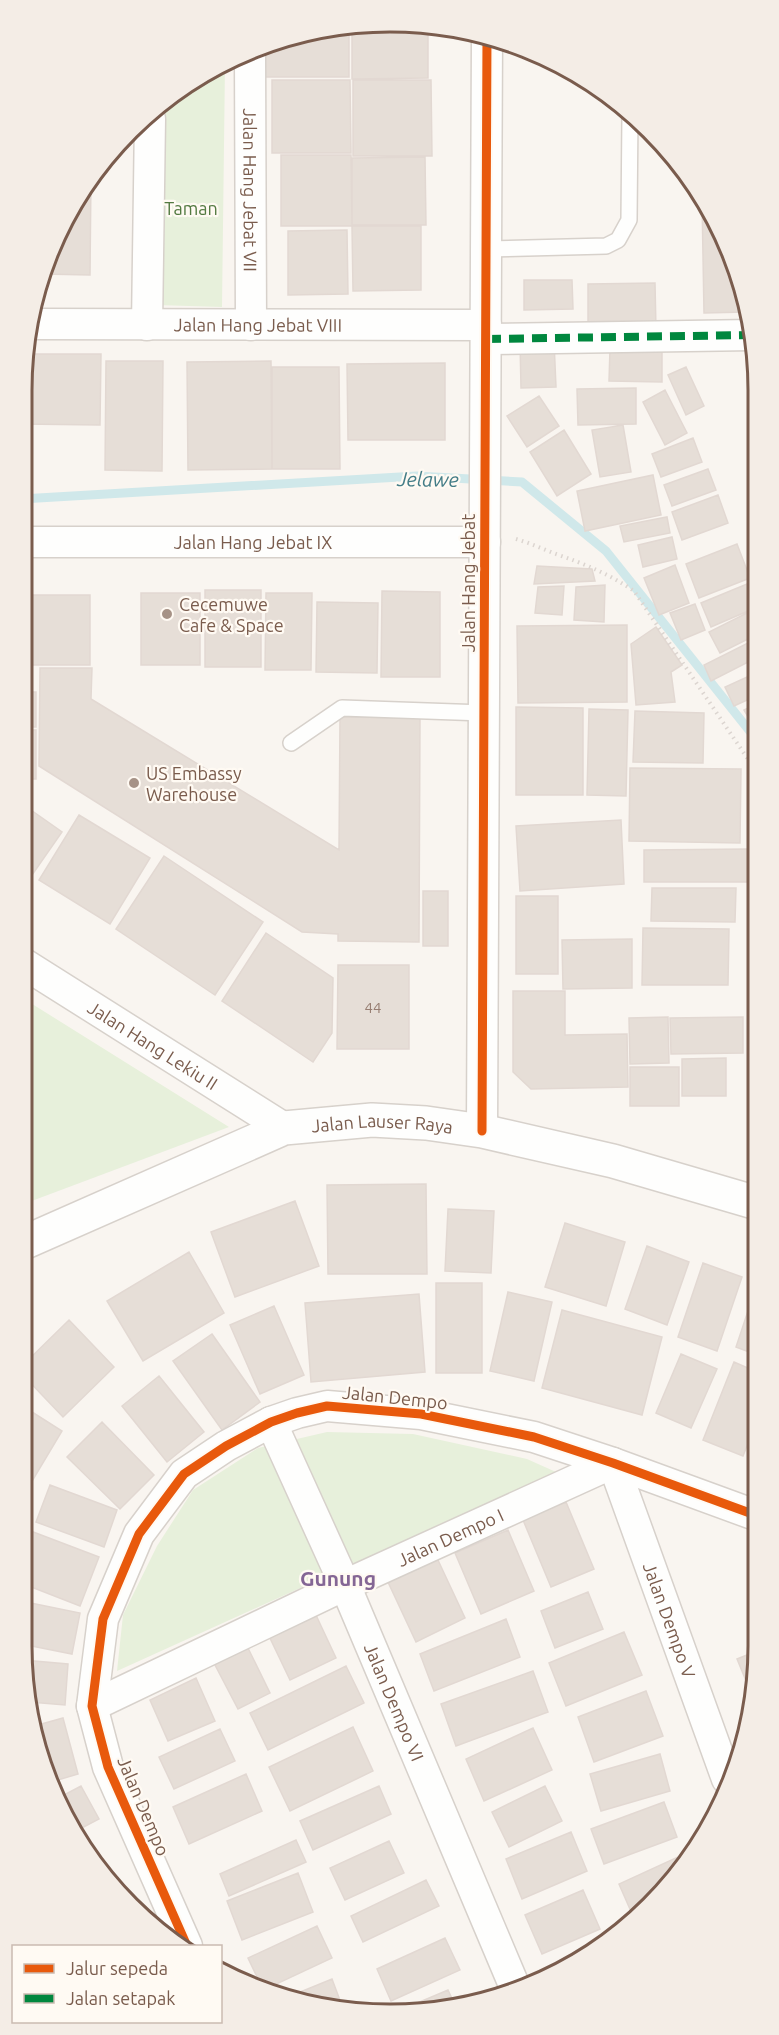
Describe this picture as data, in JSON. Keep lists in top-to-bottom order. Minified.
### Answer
{"streets":{"street":["Jalan Hang Jebat VII","Jalan Hang Jebat VIII","Jalan Hang Jebat IX","Jalan Hang Jebat","Jalan Hang Lekiu II","Jalan Lauser Raya","Jalan Dempo","Jalan Dempo I","Jalan Dempo V","Jalan Dempo VI"]},"crossings":[["Jalan Hang Jebat VII","Jalan Hang Jebat VIII"],["Jalan Hang Jebat VIII","Jalan Hang Jebat"],["Jalan Hang Jebat IX","Jalan Hang Jebat"],["Jalan Hang Jebat","Jalan Lauser Raya"],["Jalan Hang Lekiu II","Jalan Lauser Raya"],["Jalan Dempo","Jalan Dempo I"],["Jalan Dempo","Jalan Dempo V"],["Jalan Dempo","Jalan Dempo VI"],["Jalan Dempo I","Jalan Dempo V"],["Jalan Dempo I","Jalan Dempo VI"]],"districts":["Gunung"],"water":["Jelawe"],"parks":["Taman"],"places":["Cecemuwe Cafe & Space","US Embassy Warehouse"],"house_numbers":["44"],"legend":["Jalur sepeda","Jalan setapak"]}
